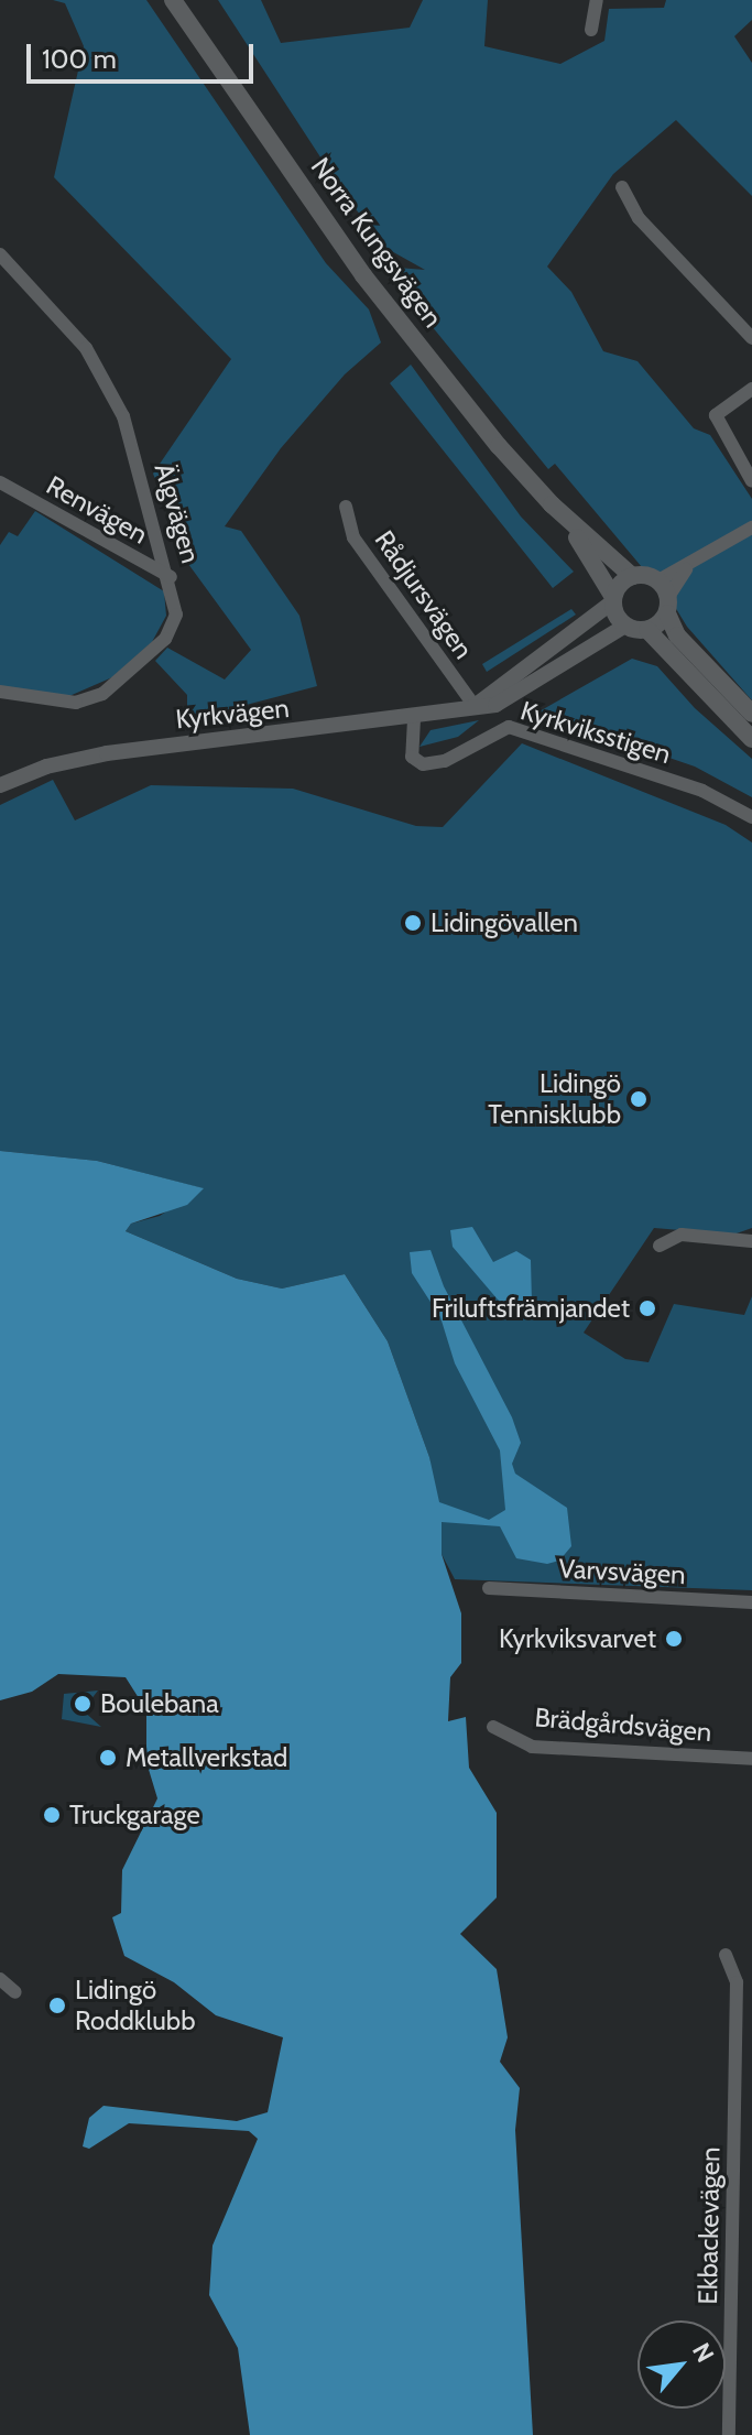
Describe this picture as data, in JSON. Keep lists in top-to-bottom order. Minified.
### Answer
{"streets":{"main road":["Norra Kungsvägen"],"street":["Renvägen","Älgvägen","Rådjursvägen","Kyrkvägen","Kyrkviksstigen","Varvsvägen","Brädgårdsvägen","Ekbackevägen"]},"crossings":[["Norra Kungsvägen","Kyrkvägen"],["Renvägen","Älgvägen"],["Rådjursvägen","Kyrkvägen"],["Kyrkvägen","Kyrkviksstigen"]],"places":["Lidingövallen","Lidingö Tennisklubb","Friluftsfrämjandet","Kyrkviksvarvet","Boulebana","Metallverkstad","Truckgarage","Lidingö Roddklubb"],"scale_bar":"100 m","north":"top right"}
